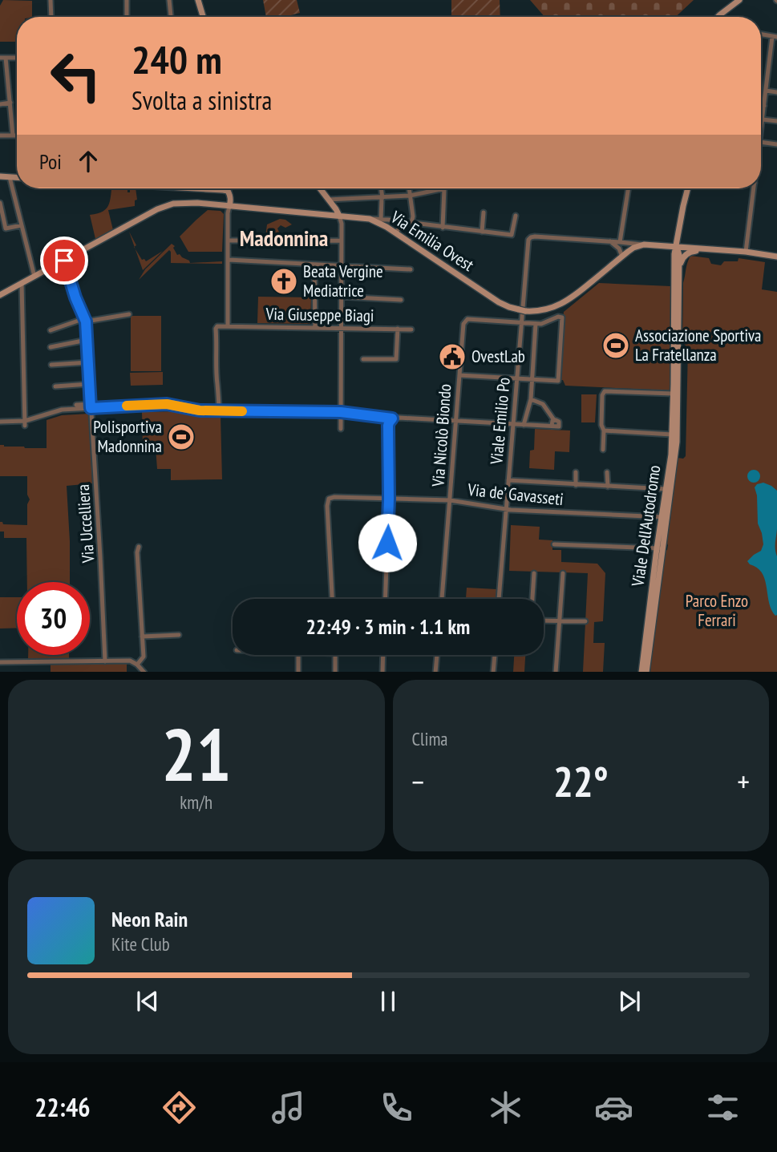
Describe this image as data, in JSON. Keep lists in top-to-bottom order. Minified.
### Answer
{"streets":{"street":["Via Emilia Ovest","Via Giuseppe Biagi","Viale Emilio Po","Via Nicolò Biondo","Via de’ Gavasseti","Via Uccelliera","Viale Dell'Autodromo"]},"crossings":[["Via Emilia Ovest","Via Uccelliera"],["Via Emilia Ovest","Viale Dell'Autodromo"],["Viale Emilio Po","Via Nicolò Biondo"],["Viale Emilio Po","Via de’ Gavasseti"],["Via Nicolò Biondo","Via de’ Gavasseti"],["Via de’ Gavasseti","Viale Dell'Autodromo"]],"districts":["Madonnina"],"parks":["Parco Enzo Ferrari"],"places":{"church":["Beata Vergine Mediatrice"],"sports":["Associazione Sportiva La Fratellanza","Polisportiva Madonnina"],"public building":["OvestLab"]},"page":{"turn":["240 m","Svolta a sinistra"],"then":"Poi","limit":"30","trip":"22:49 · 3 min · 1.1 km","tile":[["21","km/h"],"Clima"],"heat":["−","22°","+"],"song":["Neon Rain","Kite Club"],"tabs":"22:46"}}
